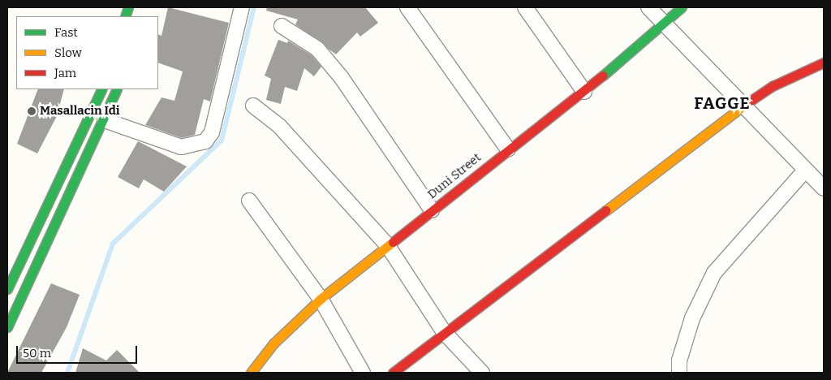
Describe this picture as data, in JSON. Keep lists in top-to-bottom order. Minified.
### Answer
{"streets":{"street":["Duni Street"]},"districts":["FAGGE"],"places":["Masallacin Idi"],"legend":["Fast","Slow","Jam"],"scale_bar":"50 m"}
